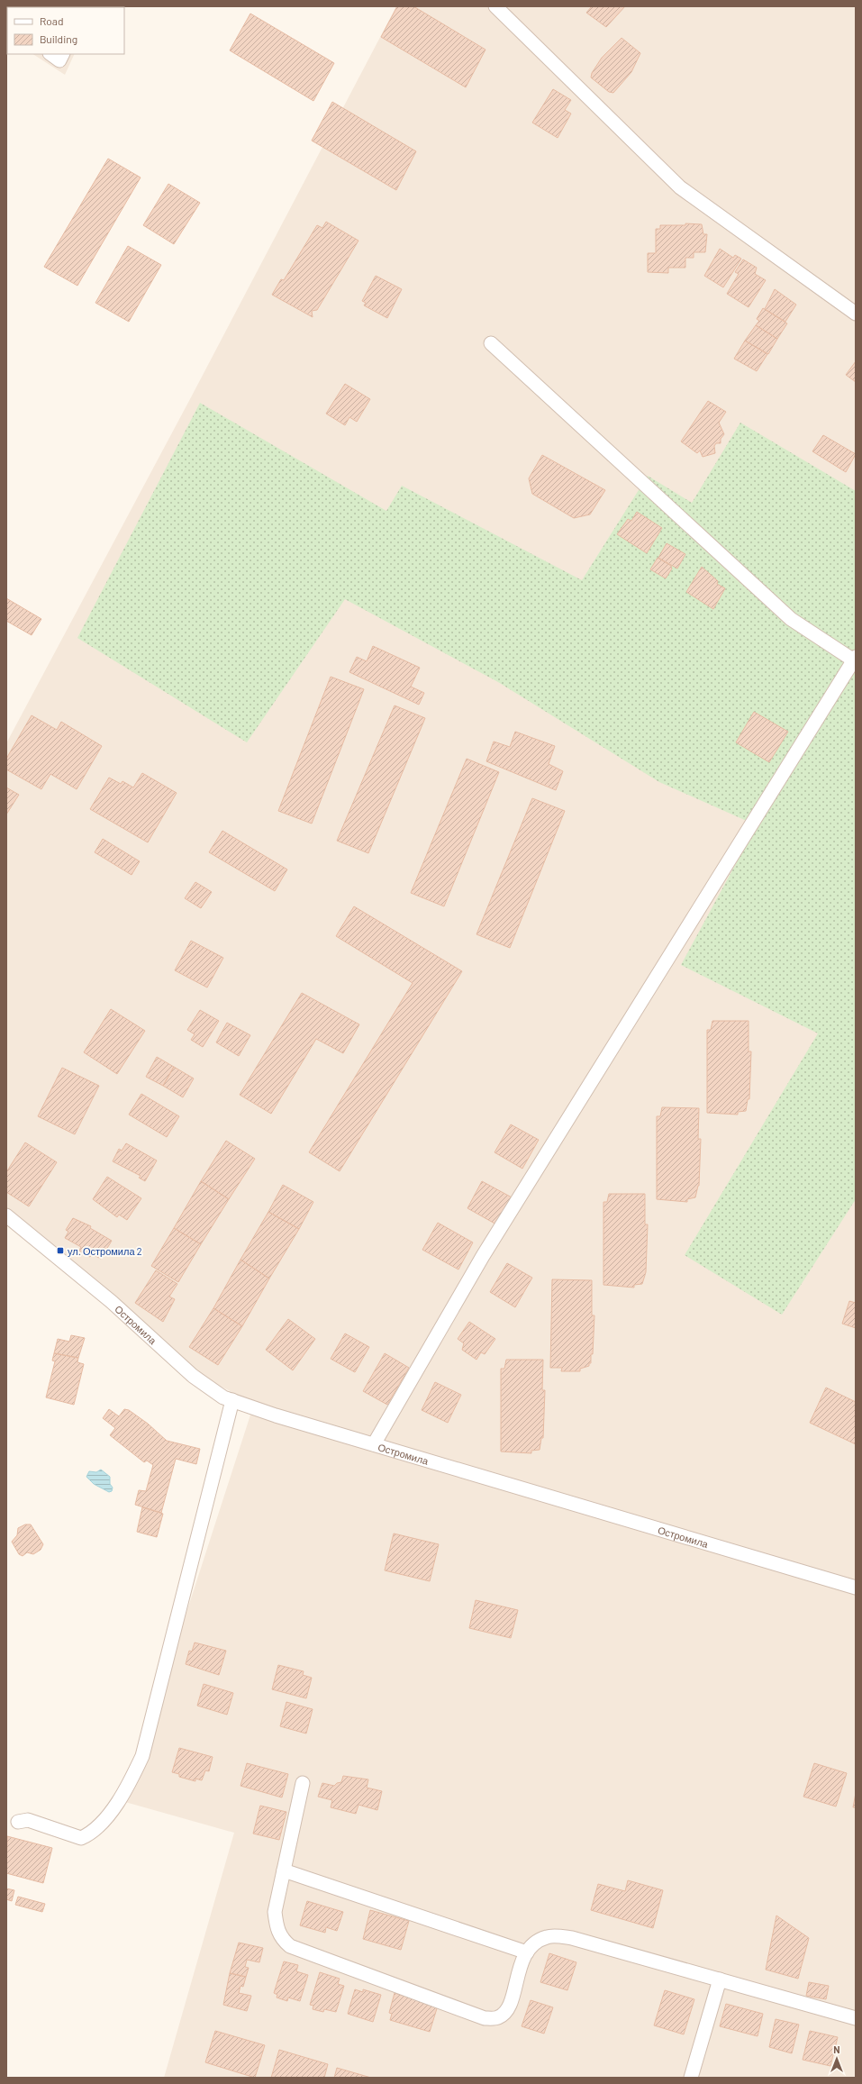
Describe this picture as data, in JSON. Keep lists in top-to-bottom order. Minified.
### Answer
{"streets":{"street":["Остромила"]},"places":{"transit":["ул. Остромила 2"]},"legend":["Road","Building"],"north":"top"}
